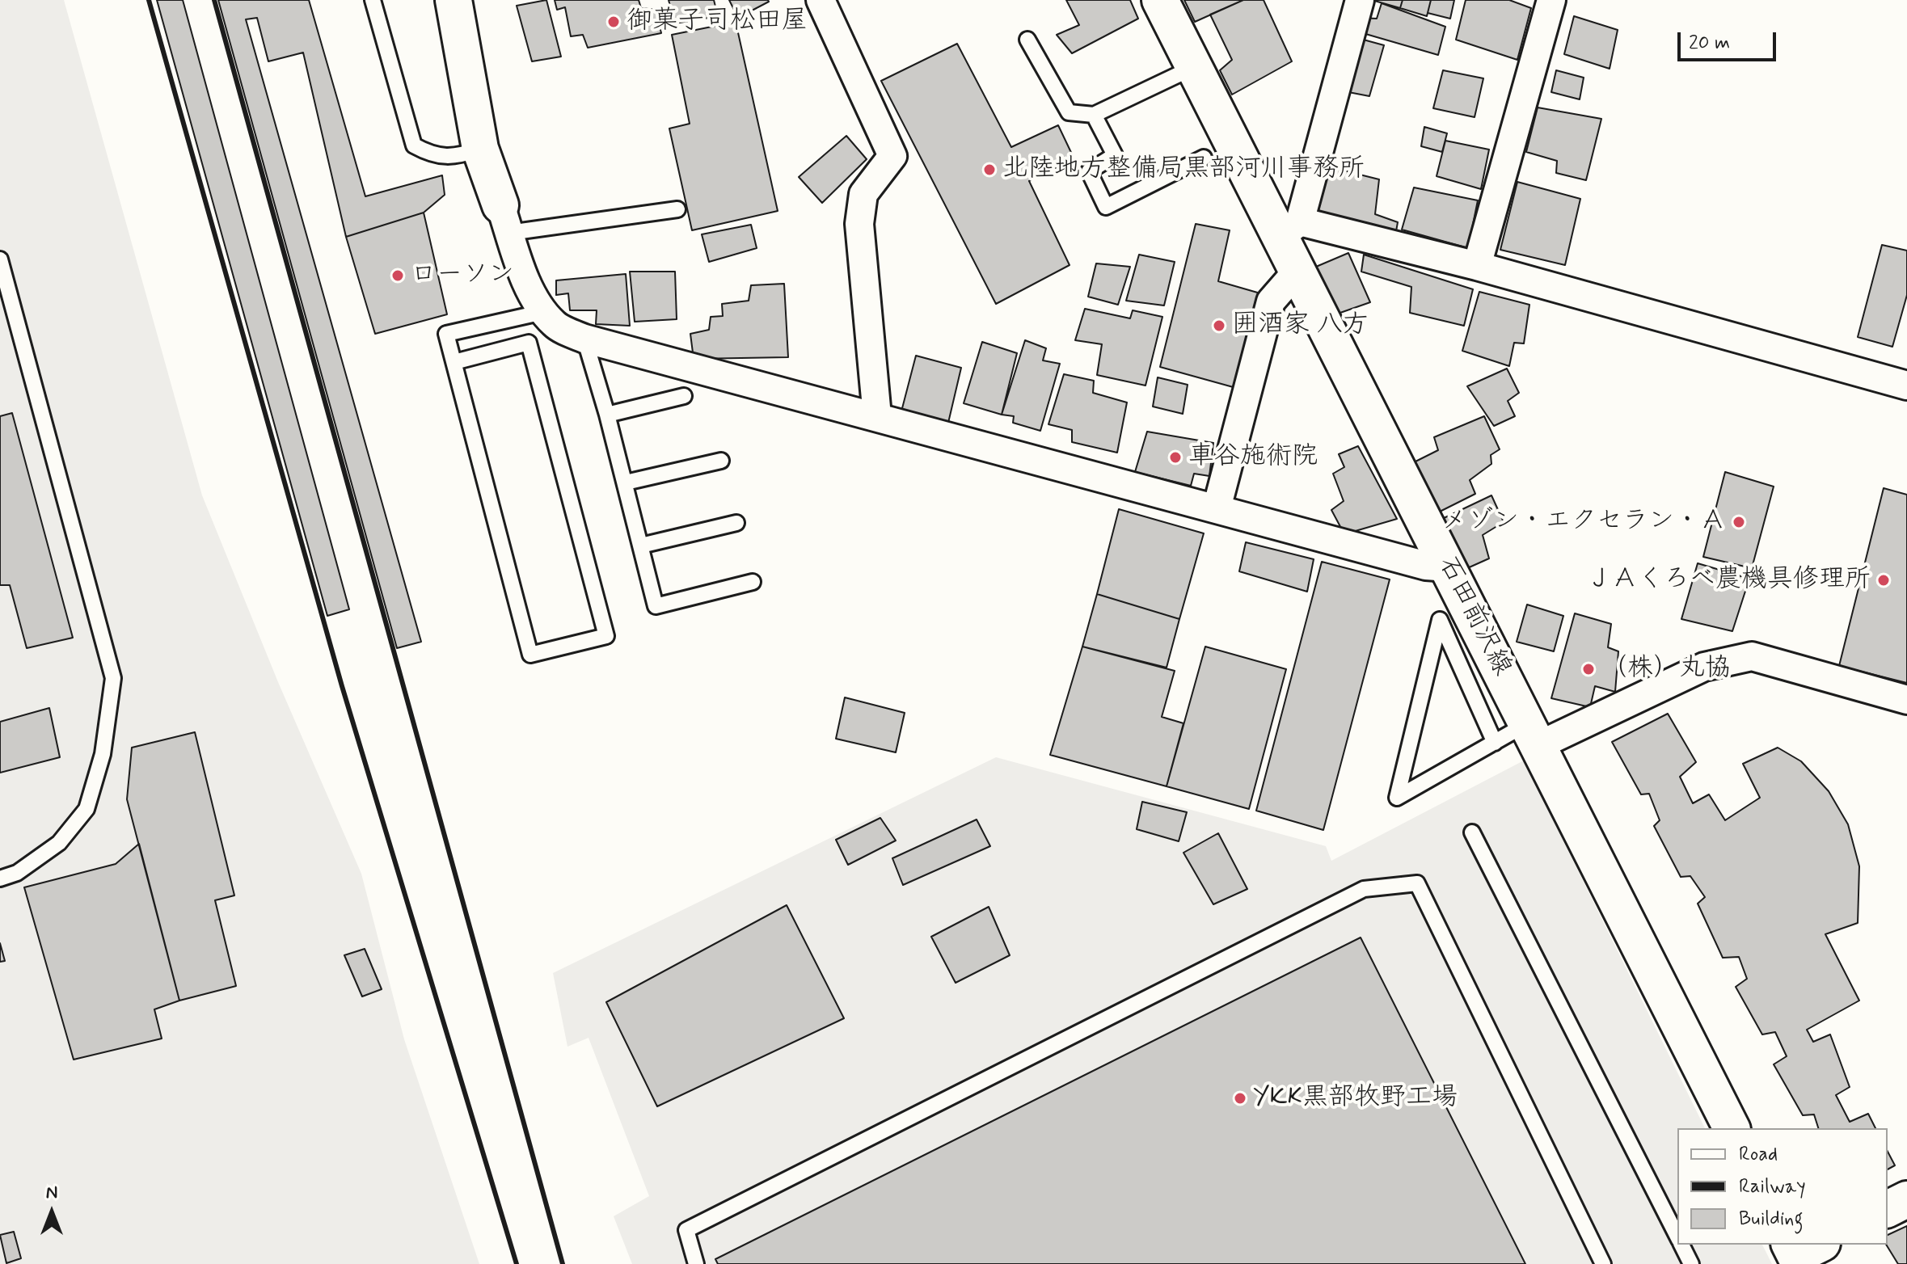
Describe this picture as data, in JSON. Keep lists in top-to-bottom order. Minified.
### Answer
{"streets":{"main road":["石田前沢線"]},"places":["御菓子司松田屋","北陸地方整備局黒部河川事務所","ローソン","囲酒家 八方","車谷施術院","メゾン・エクセラン・Ａ","ＪＡくろべ農機具修理所","（株）丸協","YKK黒部牧野工場"],"legend":["Road","Railway","Building"],"scale_bar":"20 m","north":"top"}
